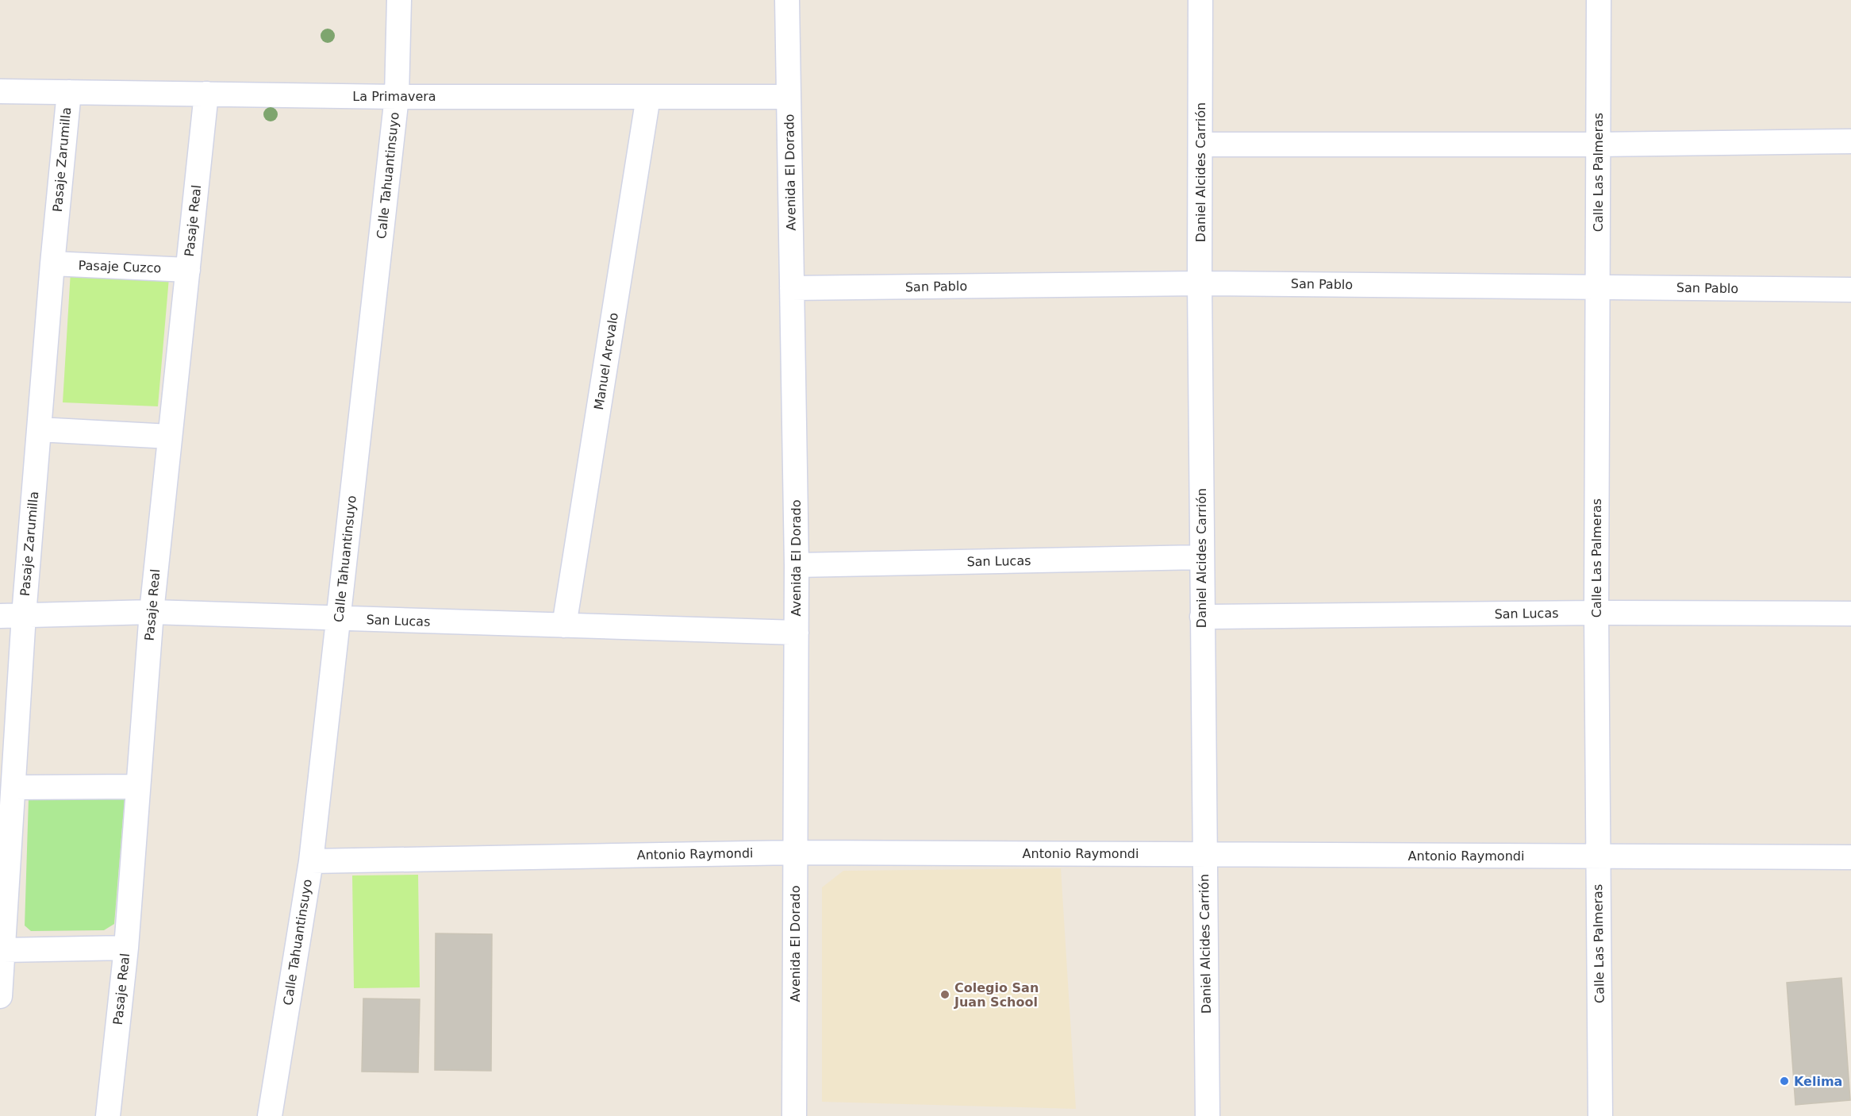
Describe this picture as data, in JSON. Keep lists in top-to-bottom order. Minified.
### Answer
{"streets":{"street":["La Primavera","Pasaje Zarumilla","Avenida El Dorado","Daniel Alcides Carrión","Calle Las Palmeras","Calle Tahuantinsuyo","Pasaje Real","Pasaje Cuzco","San Pablo","Manuel Arevalo","San Lucas","Antonio Raymondi"]},"crossings":[["La Primavera","Pasaje Zarumilla"],["La Primavera","Avenida El Dorado"],["La Primavera","Calle Tahuantinsuyo"],["La Primavera","Pasaje Real"],["La Primavera","Manuel Arevalo"],["Pasaje Zarumilla","Pasaje Cuzco"],["Pasaje Zarumilla","San Lucas"],["Avenida El Dorado","San Pablo"],["Avenida El Dorado","San Lucas"],["Avenida El Dorado","Antonio Raymondi"],["Daniel Alcides Carrión","San Pablo"],["Daniel Alcides Carrión","San Lucas"],["Daniel Alcides Carrión","Antonio Raymondi"],["Calle Las Palmeras","San Pablo"],["Calle Las Palmeras","San Lucas"],["Calle Las Palmeras","Antonio Raymondi"],["Calle Tahuantinsuyo","San Lucas"],["Calle Tahuantinsuyo","Antonio Raymondi"],["Pasaje Real","Pasaje Cuzco"],["Pasaje Real","San Lucas"],["Manuel Arevalo","San Lucas"]],"places":["Colegio San Juan School","Kelima"]}
